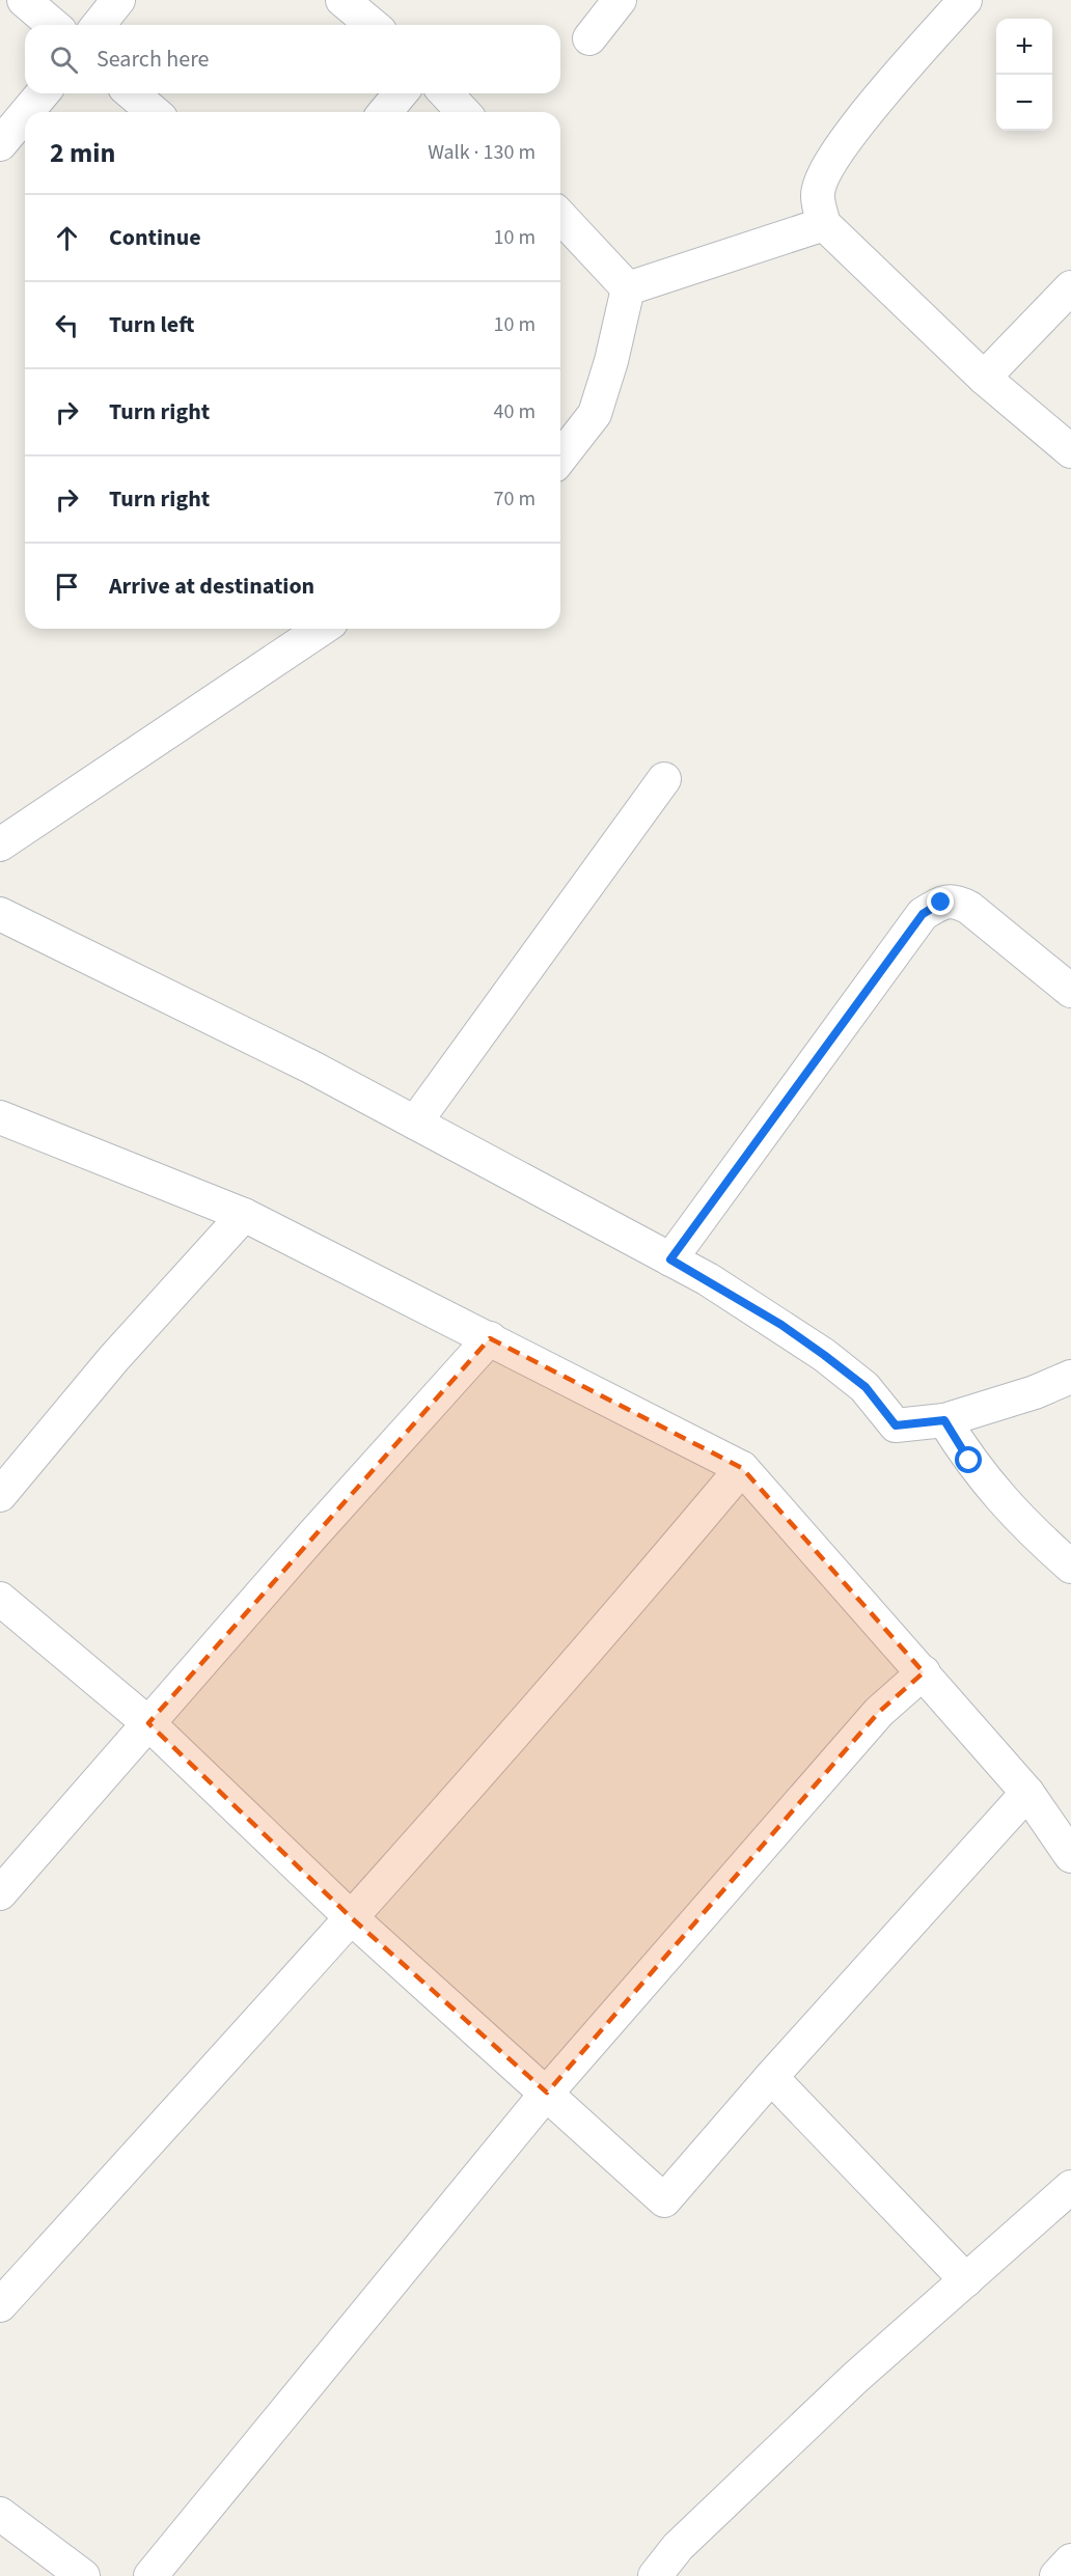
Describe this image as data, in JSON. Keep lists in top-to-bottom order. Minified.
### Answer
{"page":{"map_buttons":["+","−"],"search":"Search here","heading":["2 min","Walk · 130 m"],"list":[["Continue","10 m"],["Turn left","10 m"],["Turn right","40 m"],["Turn right","70 m"],"Arrive at destination"]}}
